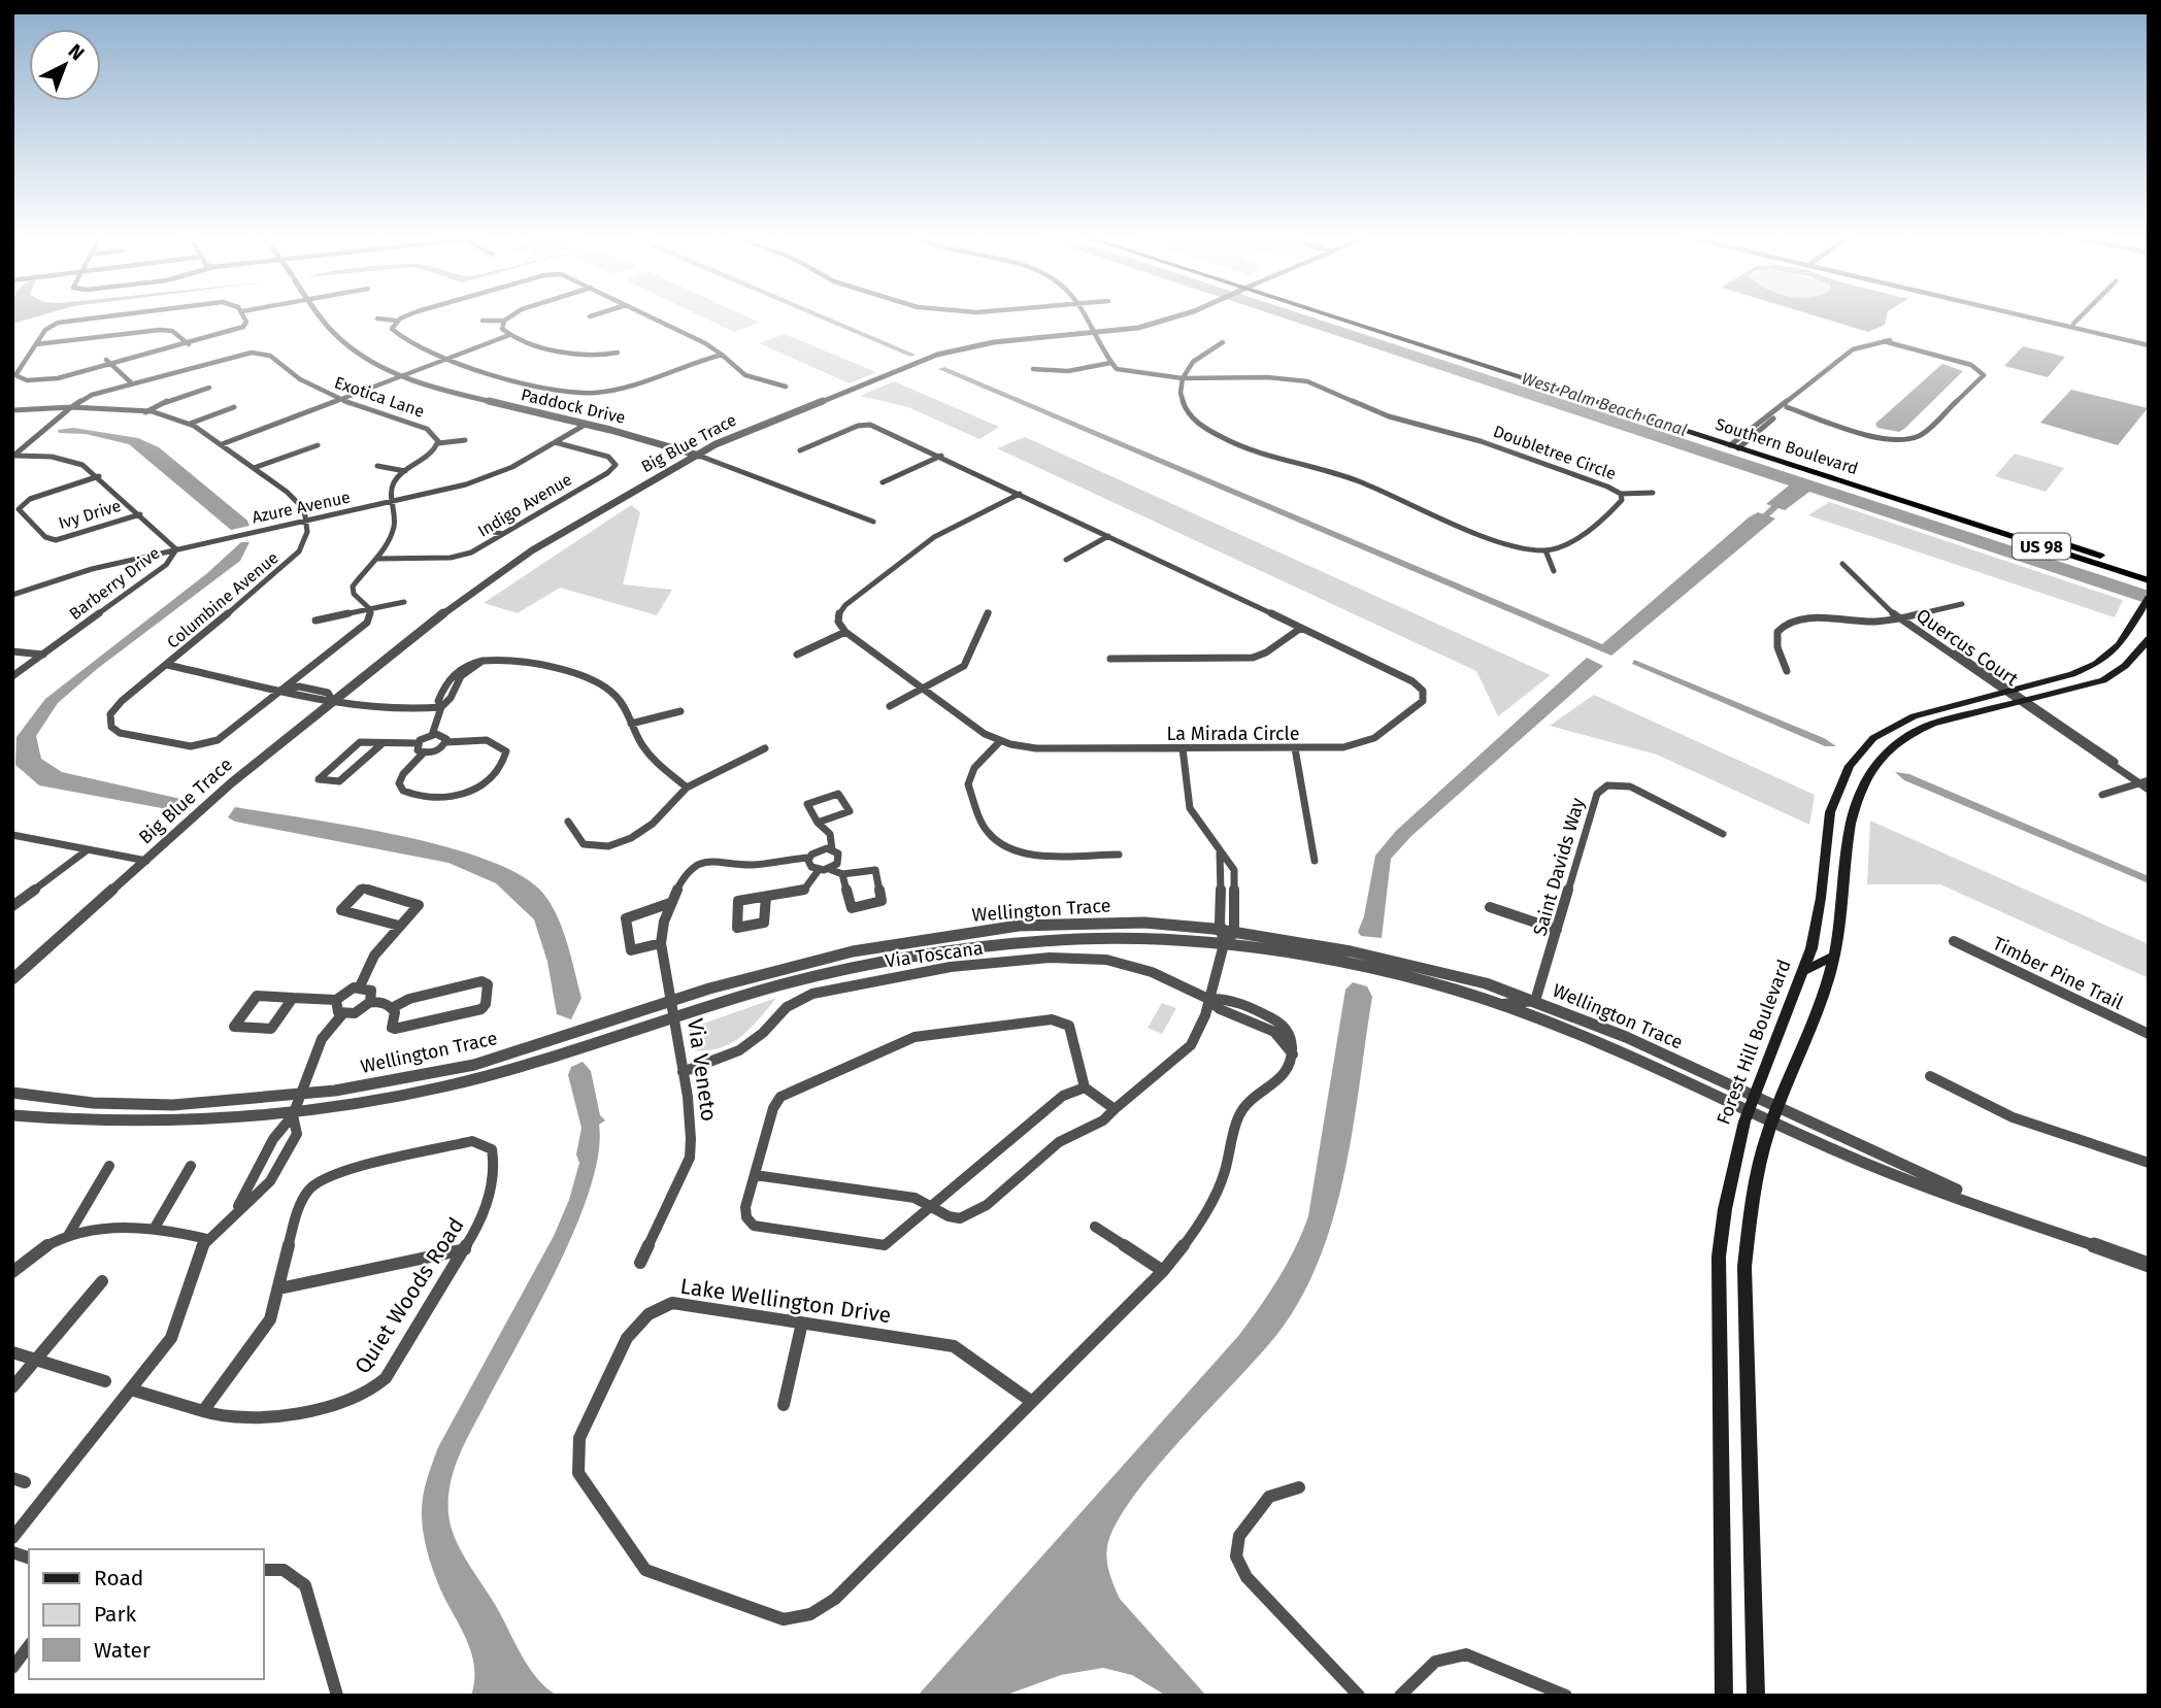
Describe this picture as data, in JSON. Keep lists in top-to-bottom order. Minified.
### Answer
{"streets":{"highway":["Southern Boulevard","US 98"],"main road":["Forest Hill Boulevard"],"street":["Exotica Lane","Paddock Drive","Big Blue Trace","Doubletree Circle","Indigo Avenue","Azure Avenue","Ivy Drive","Barberry Drive","Columbine Avenue","Quercus Court","La Mirada Circle","Saint Davids Way","Wellington Trace","Via Toscana","Timber Pine Trail","Via Veneto","Quiet Woods Road","Lake Wellington Drive"]},"crossings":[["Exotica Lane","Barberry Drive"],["Paddock Drive","Big Blue Trace"],["Paddock Drive","Azure Avenue"],["Indigo Avenue","Azure Avenue"],["Azure Avenue","Barberry Drive"],["Azure Avenue","Columbine Avenue"],["Ivy Drive","Barberry Drive"],["Quercus Court","Forest Hill Boulevard"],["Saint Davids Way","Wellington Trace"],["Wellington Trace","Forest Hill Boulevard"],["Wellington Trace","Via Veneto"],["Via Toscana","Via Veneto"],["Via Toscana","Lake Wellington Drive"]],"water":["West Palm Beach Canal"],"legend":["Road","Park","Water"],"north":"top right"}
